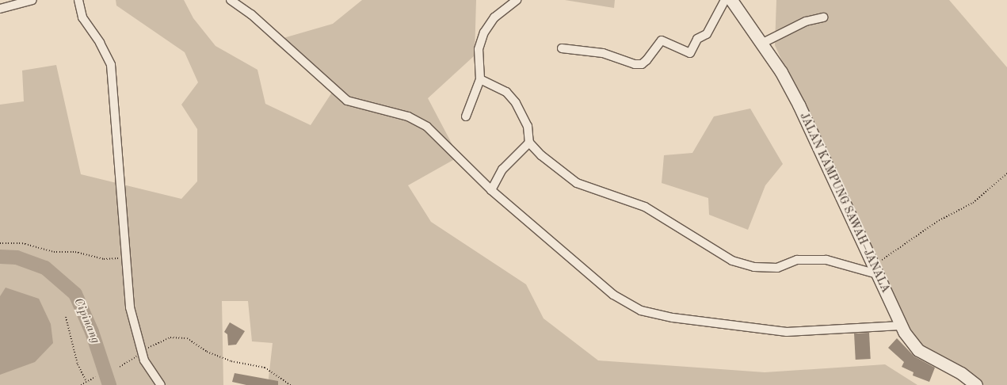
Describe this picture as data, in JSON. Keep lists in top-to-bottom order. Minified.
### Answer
{"streets":{"main road":["JALAN KAMPUNG SAWAH–JANALA"]},"water":["Cipinang"]}
